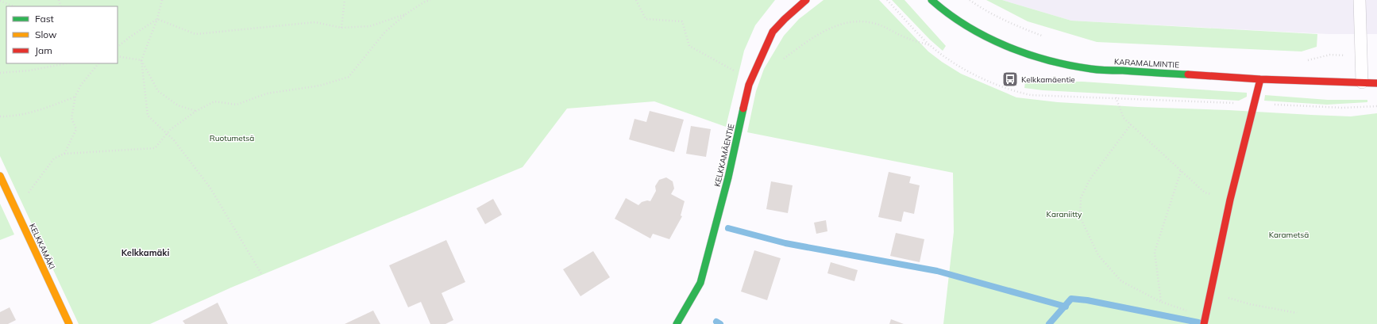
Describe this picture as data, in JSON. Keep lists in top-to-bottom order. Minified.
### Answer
{"streets":{"street":["KARAMALMINTIE","KELKKAMÄENTIE","KELKKAMÄKI"]},"districts":["Kelkkamäki"],"parks":["Ruotumetsä","Karaniitty","Karametsä"],"places":{"bus stop":["Kelkkamäentie"]},"legend":["Fast","Slow","Jam"]}
